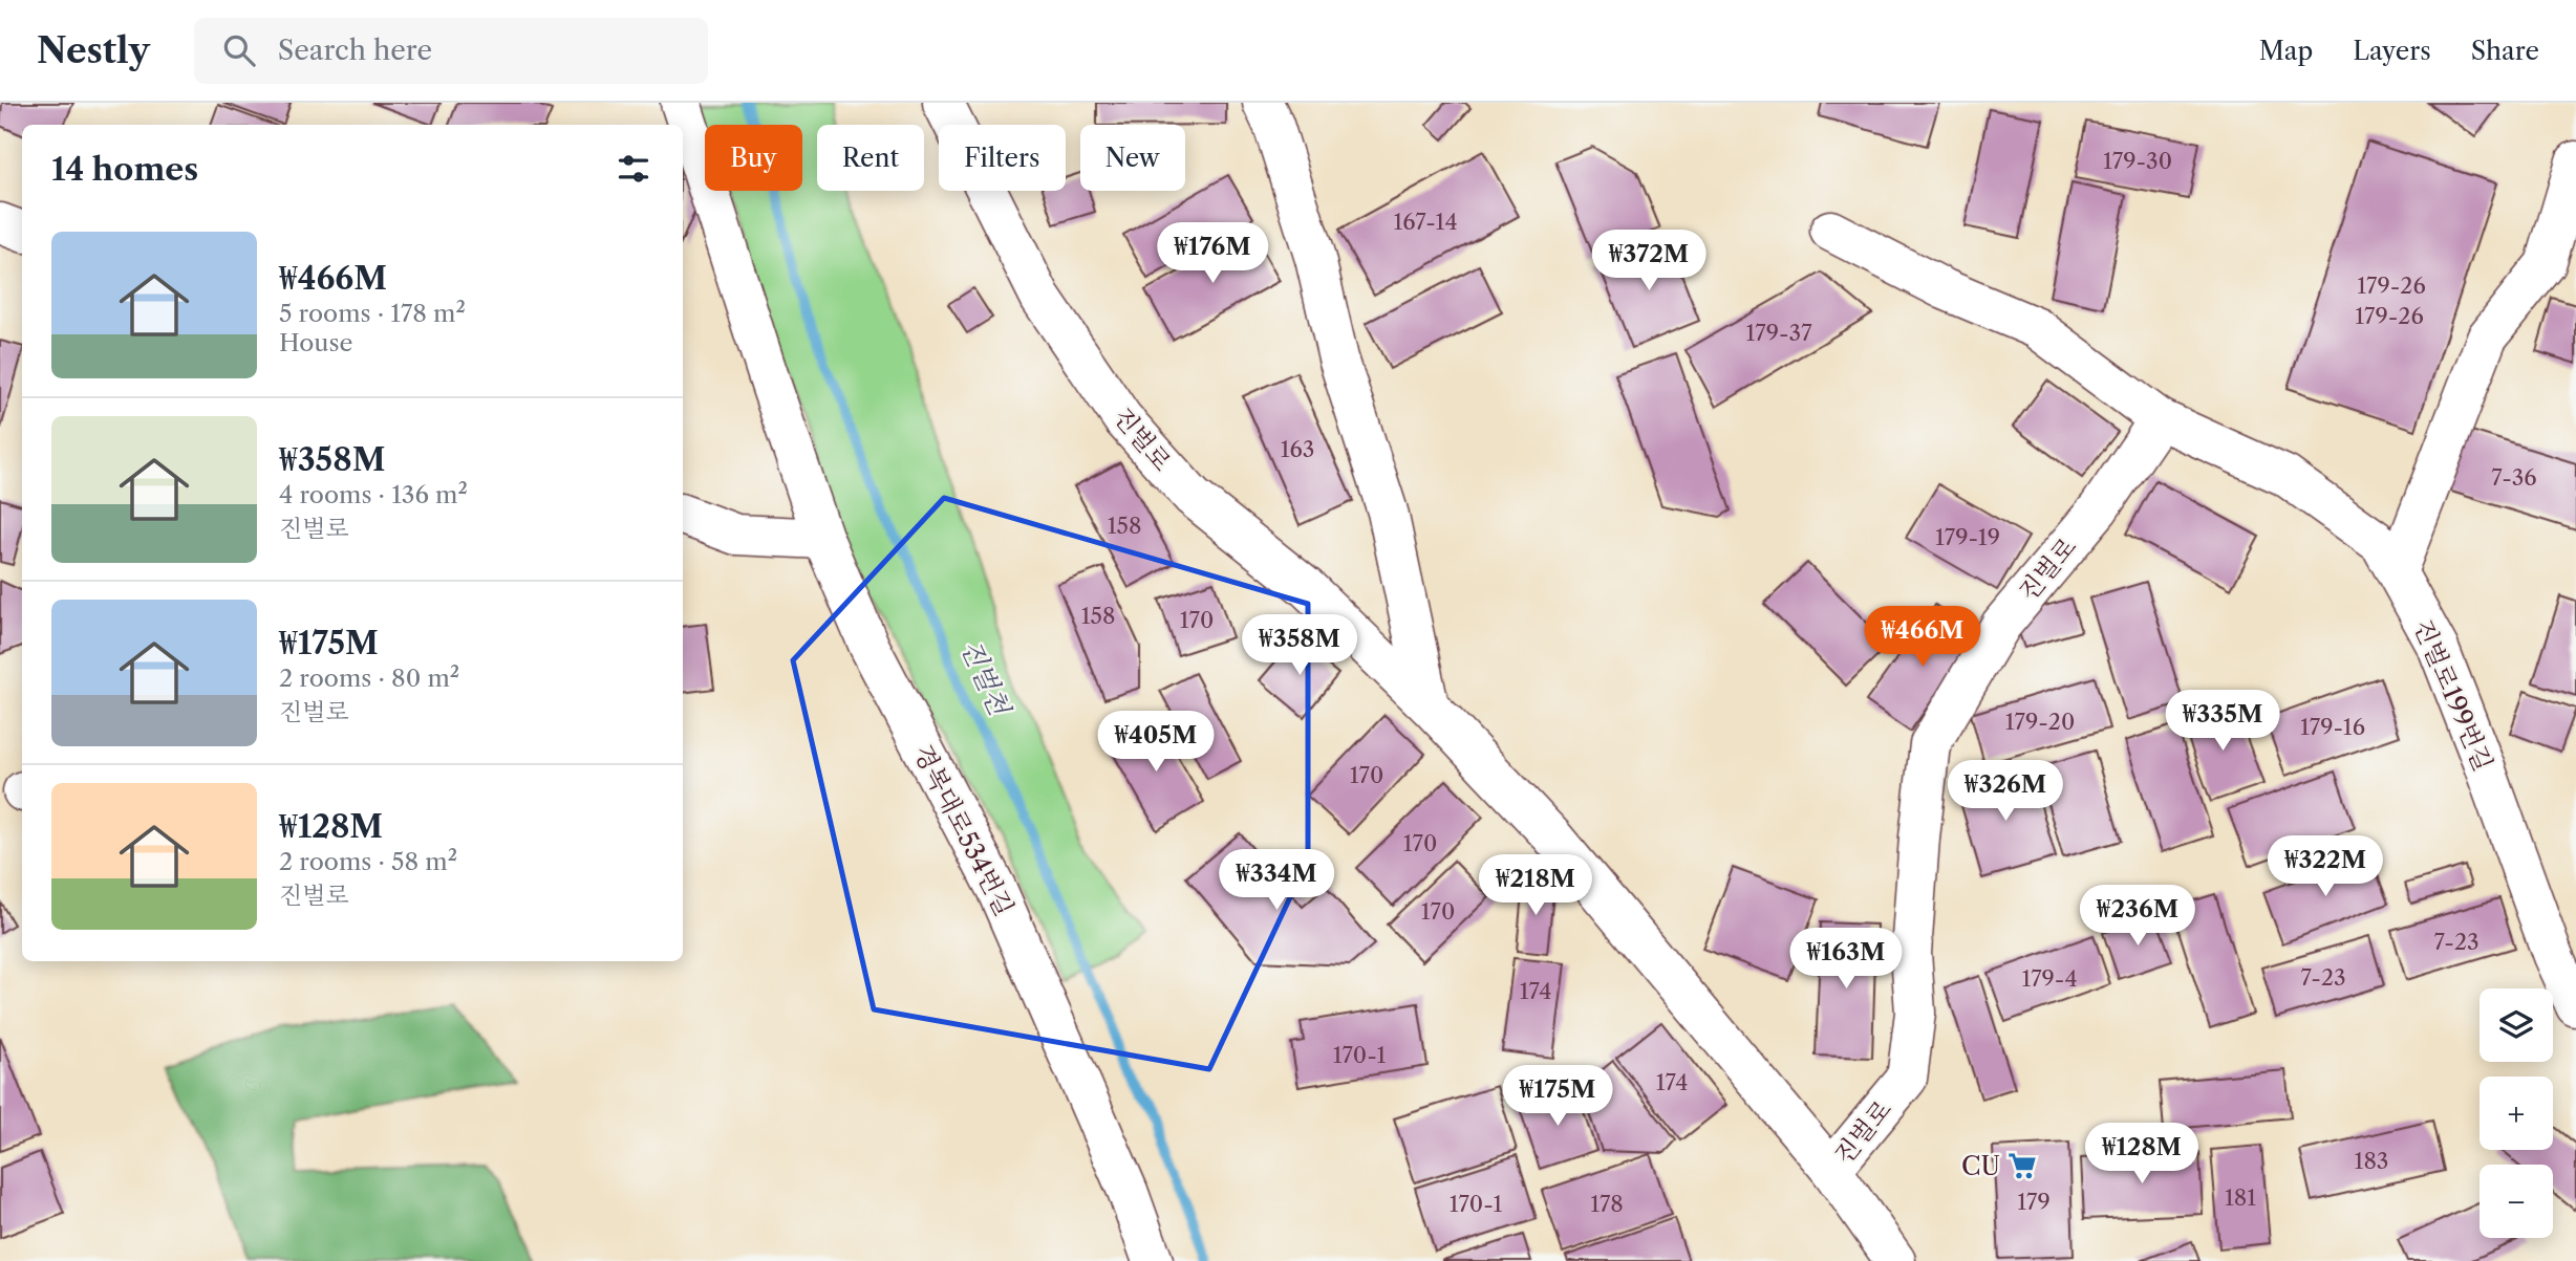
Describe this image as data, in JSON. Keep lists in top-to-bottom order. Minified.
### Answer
{"streets":{"street":["진벌로","진벌로199번길","경복대로534번길"]},"crossings":[["진벌로","진벌로199번길"]],"water":["진벌천"],"places":{"supermarket":["CU"]},"house_numbers":["179-30","167-14","179-26","179-26","179-37","163","7-36","158","179-19","158","170","179-20","179-16","170","170","170","7-23","7-23","179-4","174","170-1","174","183","181","179","170-1","178"],"page":{"header":"Nestly","search":"Search here","nav":["Map","Layers","Share"],"chip":["Buy","Rent","Filters","New"],"heading":"14 homes","list":[{"name":"₩466M","note":"5 rooms · 178 m² · House"},{"name":"₩358M","note":"4 rooms · 136 m² · 진벌로"},{"name":"₩175M","note":"2 rooms · 80 m² · 진벌로"},{"name":"₩128M","note":"2 rooms · 58 m² · 진벌로"}],"price":["₩176M","₩372M","₩466M","₩358M","₩335M","₩405M","₩326M","₩322M","₩334M","₩218M","₩236M","₩163M","₩175M","₩128M"],"map_buttons":["+","−"]}}
